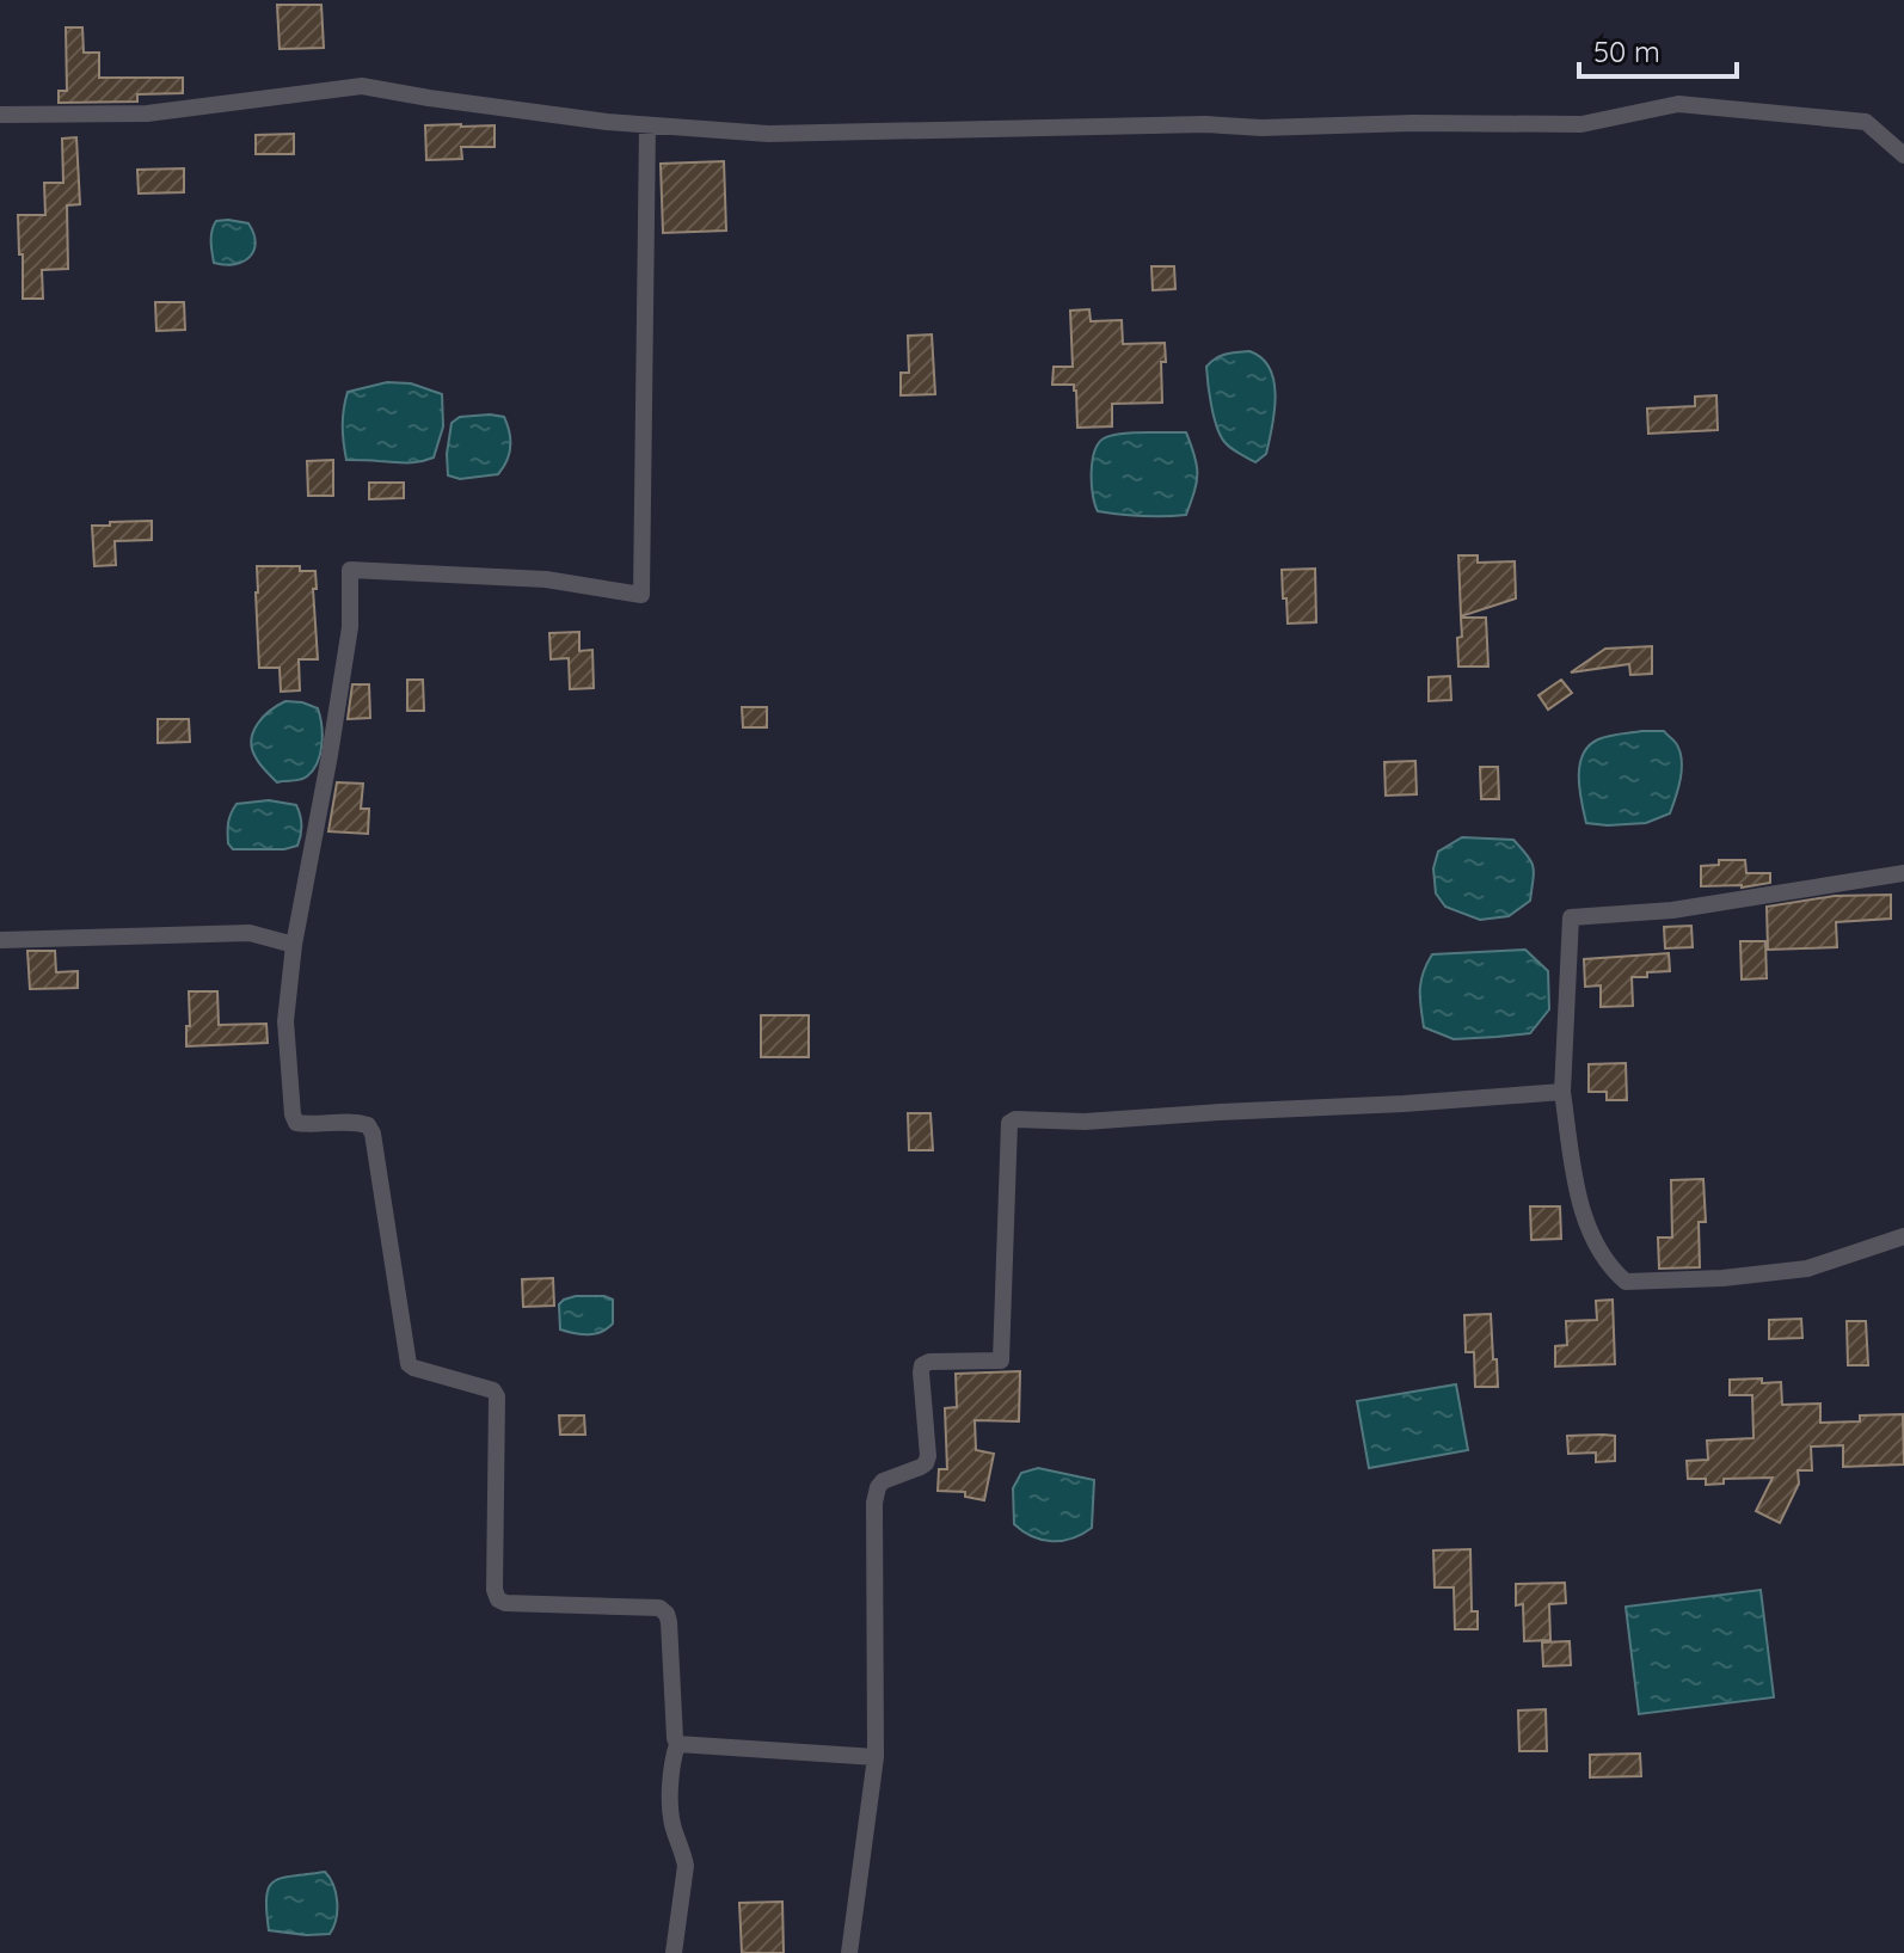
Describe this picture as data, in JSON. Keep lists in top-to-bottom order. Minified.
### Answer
{"scale_bar":"50 m"}
